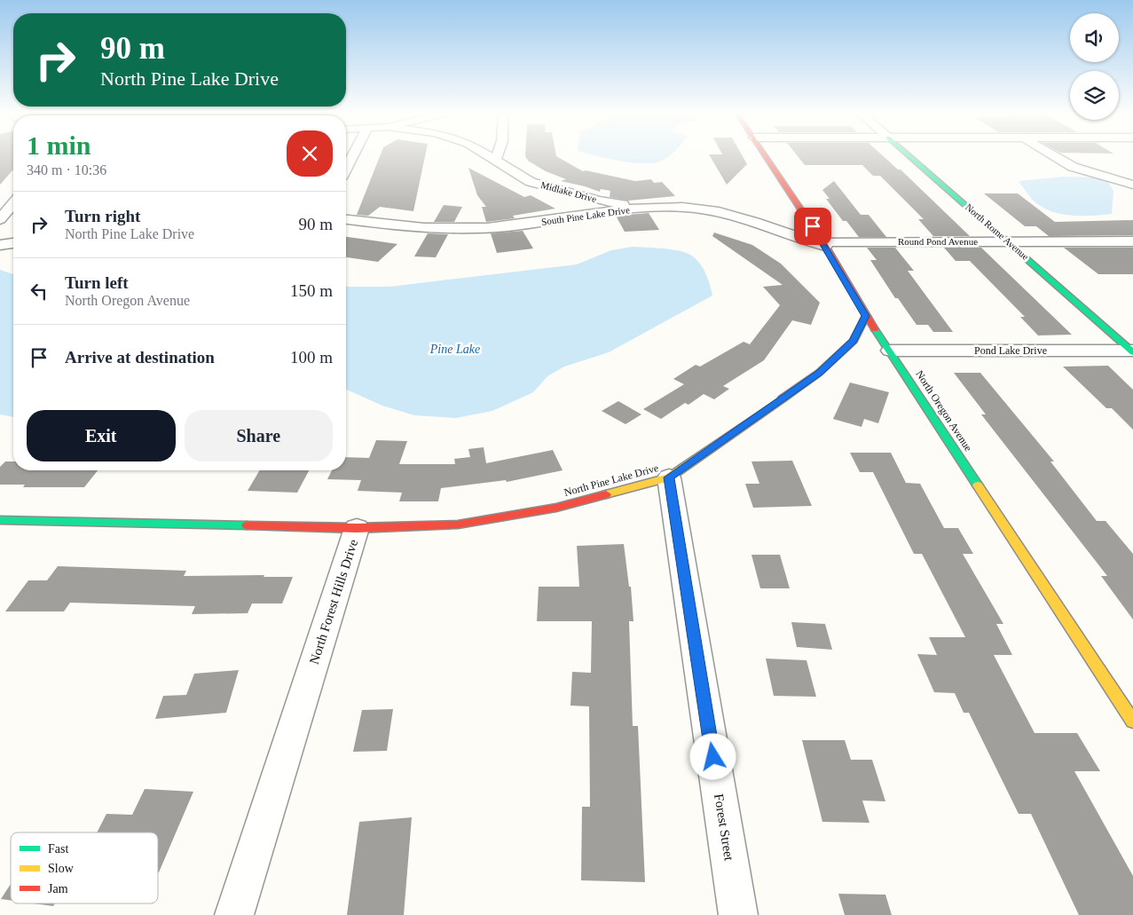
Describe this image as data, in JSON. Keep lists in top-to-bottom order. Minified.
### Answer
{"streets":{"street":["Midlake Drive","South Pine Lake Drive","North Rome Avenue","Round Pond Avenue","Pond Lake Drive","North Oregon Avenue","North Pine Lake Drive","North Forest Hills Drive","Forest Street"]},"crossings":[["Midlake Drive","South Pine Lake Drive"],["South Pine Lake Drive","Round Pond Avenue"],["South Pine Lake Drive","North Oregon Avenue"],["North Rome Avenue","Round Pond Avenue"],["North Rome Avenue","Pond Lake Drive"],["Round Pond Avenue","North Oregon Avenue"],["Pond Lake Drive","North Oregon Avenue"],["North Oregon Avenue","North Pine Lake Drive"],["North Pine Lake Drive","North Forest Hills Drive"],["North Pine Lake Drive","Forest Street"]],"water":["Pine Lake"],"legend":["Fast","Slow","Jam"],"page":{"turn":["90 m","North Pine Lake Drive"],"heading":["1 min","340 m · 10:36"],"list":[{"name":"Turn right","note":"North Pine Lake Drive","value":"90 m"},{"name":"Turn left","note":"North Oregon Avenue","value":"150 m"},{"name":"Arrive at destination","value":"100 m"}],"buttons":["Exit","Share"]}}
